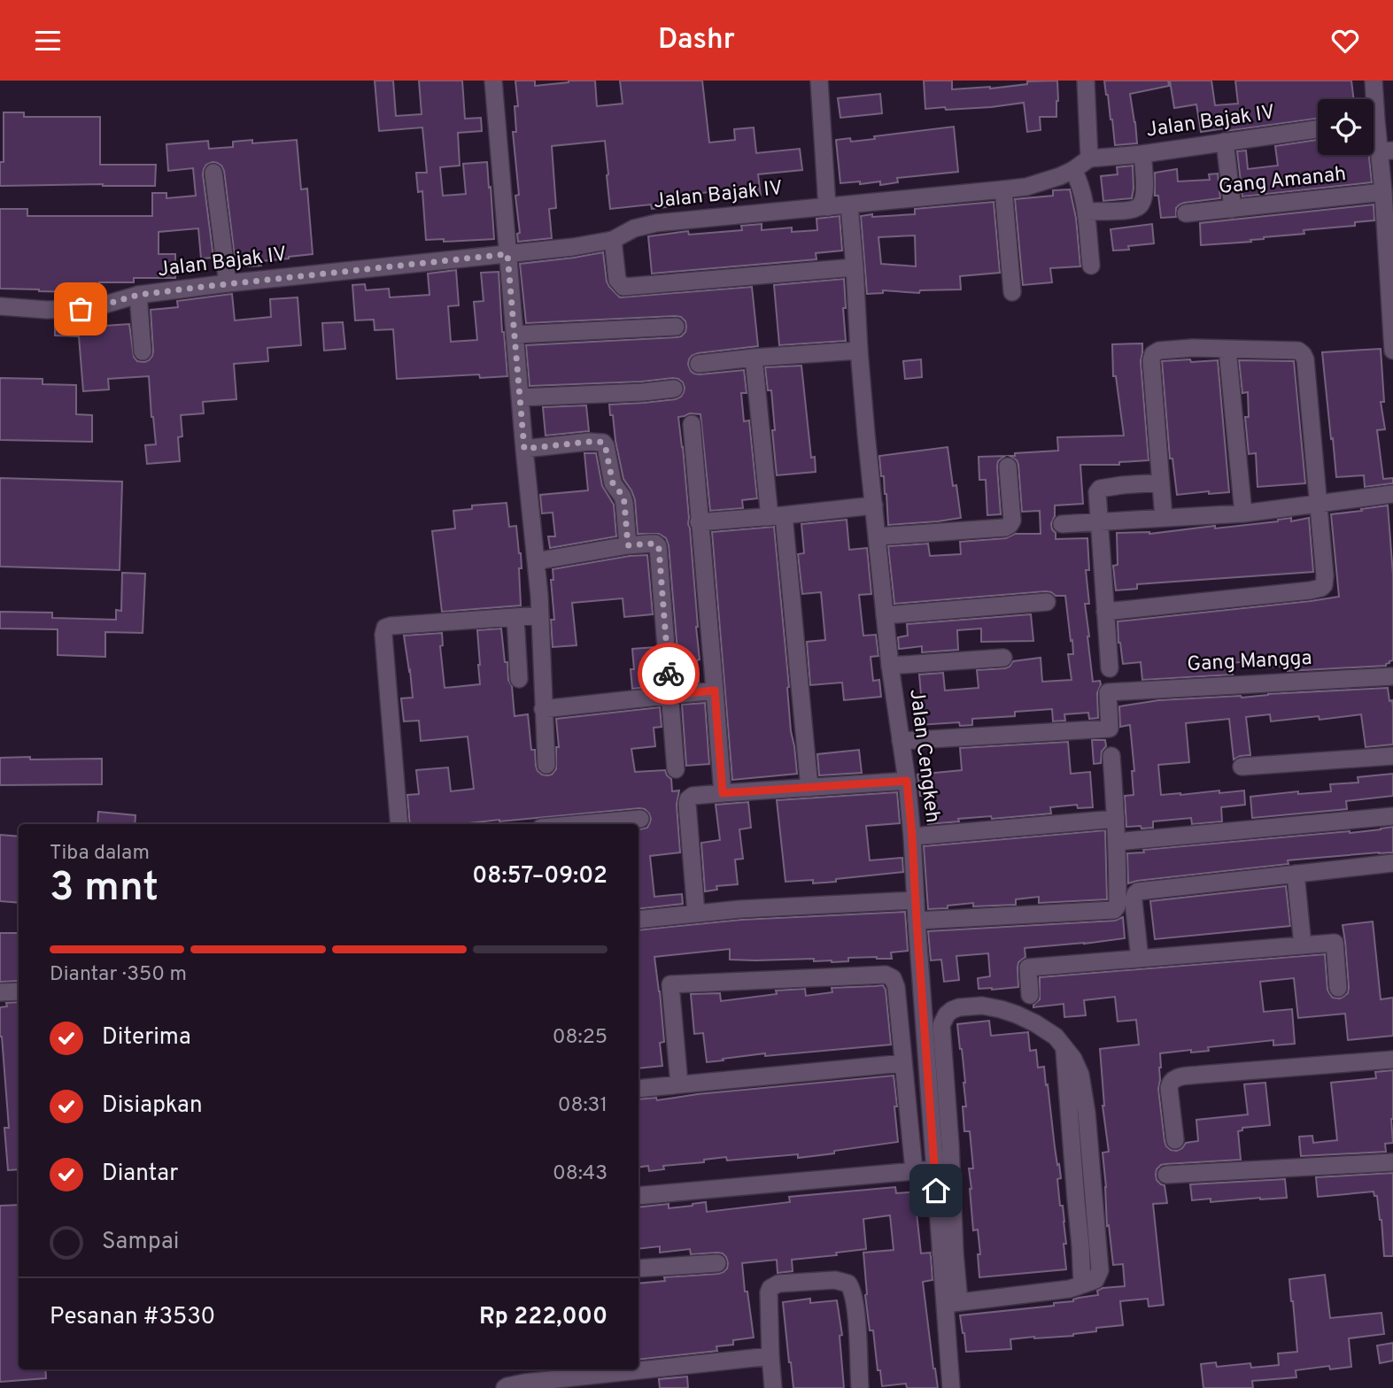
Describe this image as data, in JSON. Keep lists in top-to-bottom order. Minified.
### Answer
{"streets":{"street":["Jalan Bajak IV","Gang Amanah","Gang Mangga","Jalan Cengkeh"]},"crossings":[["Jalan Bajak IV","Jalan Cengkeh"],["Gang Mangga","Jalan Cengkeh"]],"page":{"header":"Dashr","heading":["3 mnt","Tiba dalam","08:57–09:02"],"panel":["Pesanan #3530","Rp 222,000"],"bar":"Diantar · 350 m","list":[["Diterima","08:25"],["Disiapkan","08:31"],["Diantar","08:43"],"Sampai"]}}
